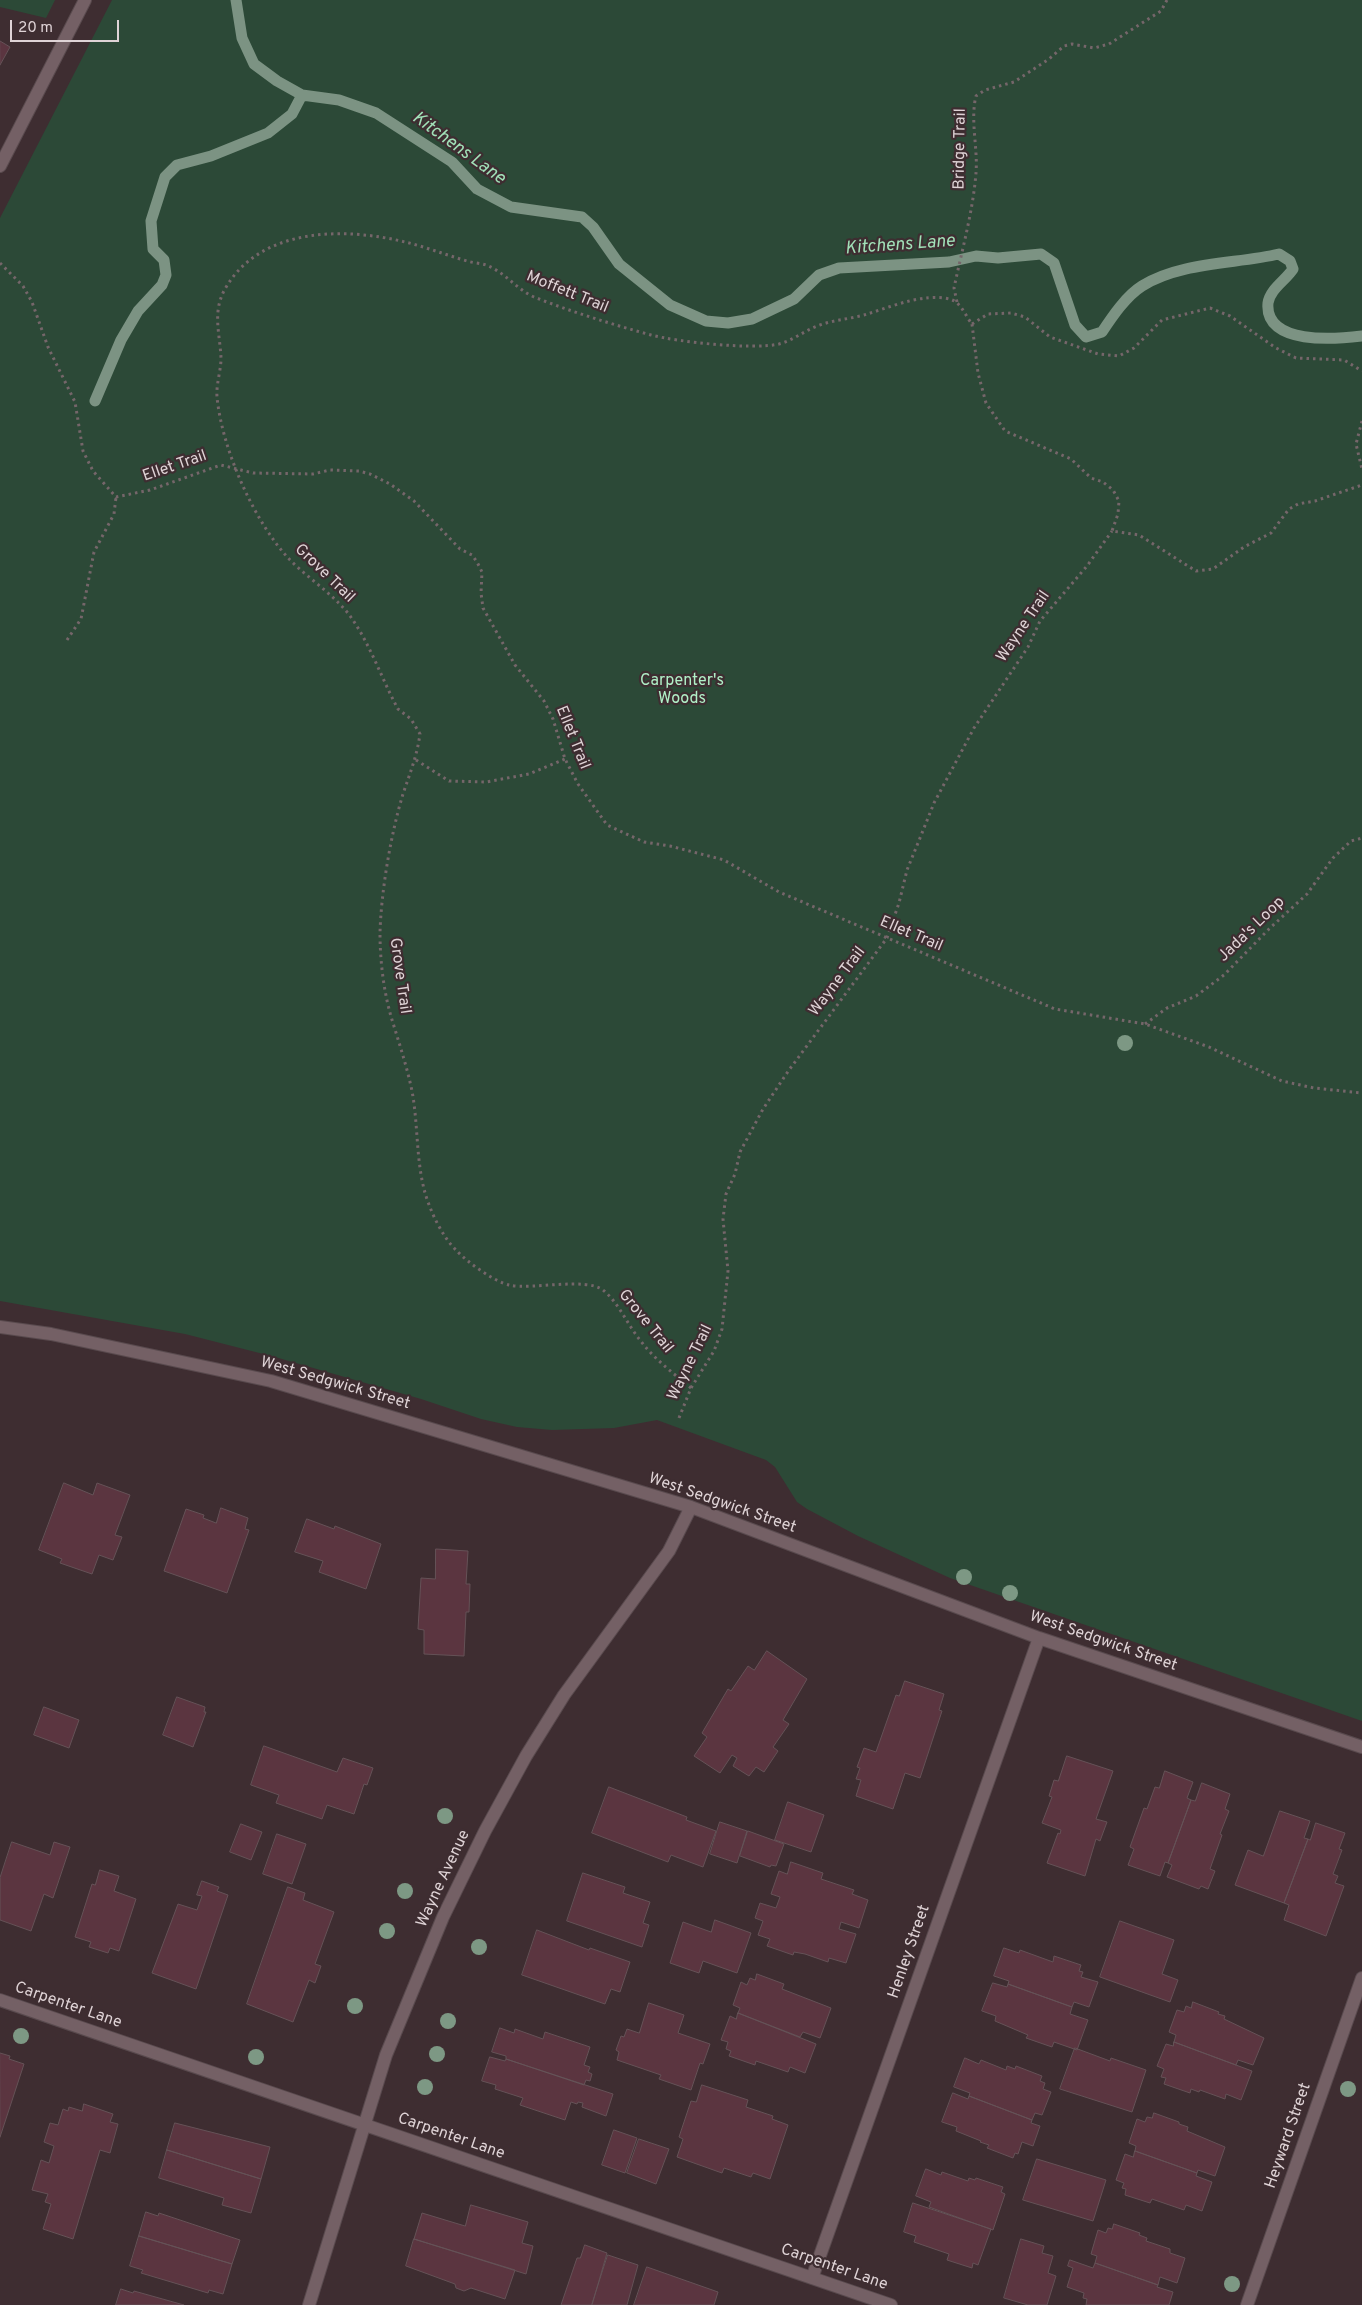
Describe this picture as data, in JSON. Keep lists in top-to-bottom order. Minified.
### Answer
{"streets":{"street":["West Sedgwick Street","Wayne Avenue","Henley Street","Carpenter Lane","Heyward Street"],"path":["Bridge Trail","Moffett Trail","Ellet Trail","Grove Trail","Wayne Trail","Jada's Loop"]},"crossings":[["Bridge Trail","Moffett Trail"],["Moffett Trail","Ellet Trail"],["Moffett Trail","Grove Trail"],["Ellet Trail","Grove Trail"],["Ellet Trail","Wayne Trail"],["Ellet Trail","Jada's Loop"],["Grove Trail","Wayne Trail"],["West Sedgwick Street","Wayne Avenue"],["West Sedgwick Street","Henley Street"],["Wayne Avenue","Carpenter Lane"],["Henley Street","Carpenter Lane"]],"water":["Kitchens Lane"],"parks":["Carpenter's Woods"],"scale_bar":"20 m"}
